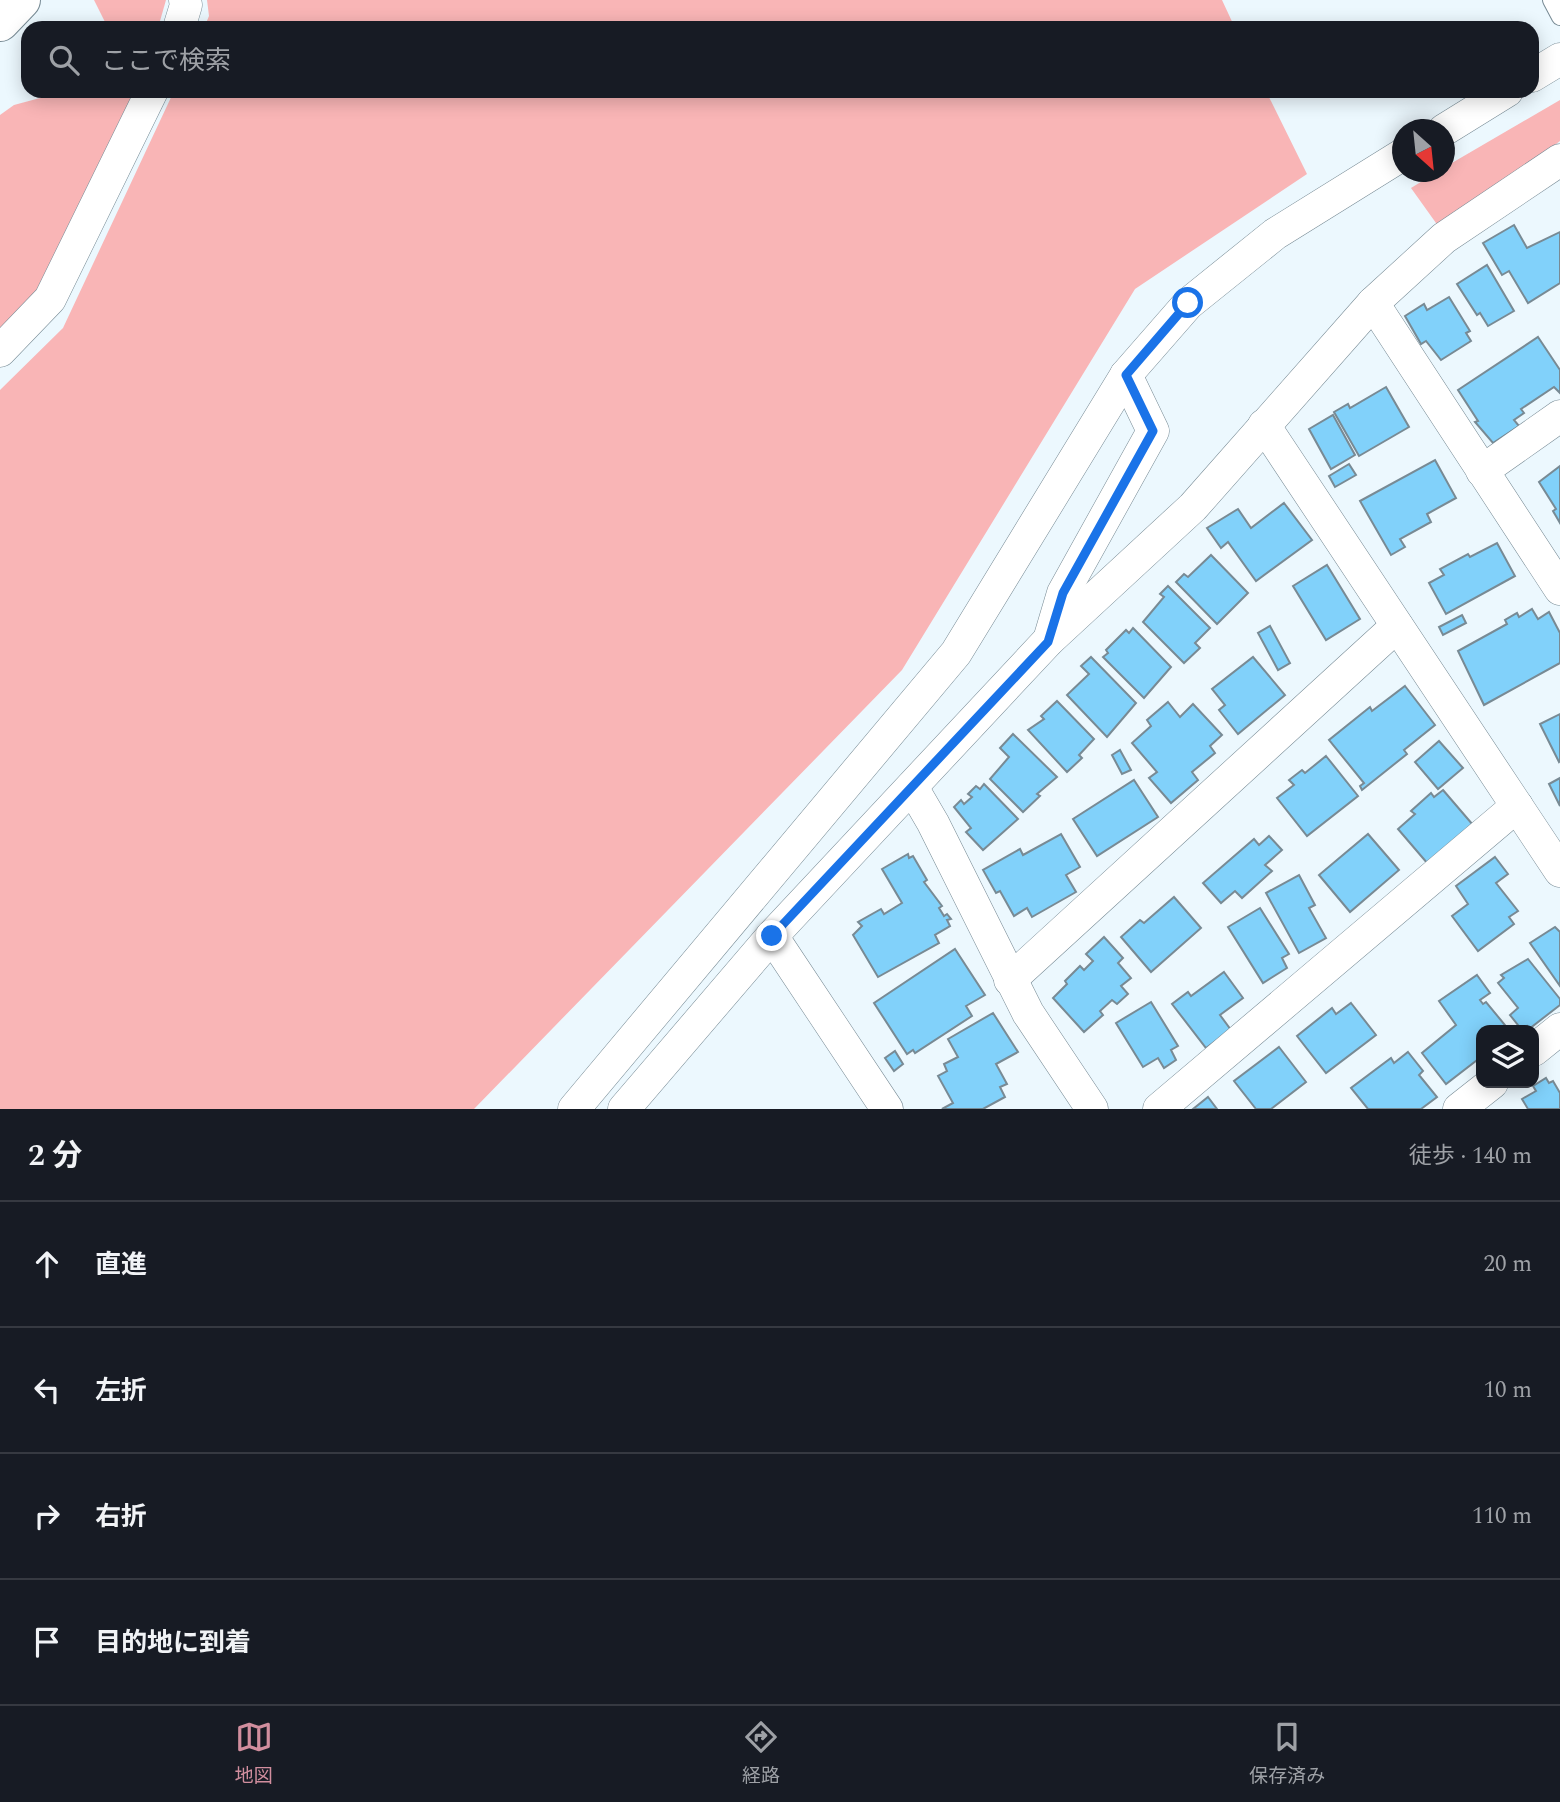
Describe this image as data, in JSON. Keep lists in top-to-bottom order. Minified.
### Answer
{"north":"bottom right","page":{"search":"ここで検索","heading":["2 分","徒歩 · 140 m"],"list":[["直進","20 m"],["左折","10 m"],["右折","110 m"],"目的地に到着"],"nav":["地図","経路","保存済み"]}}
